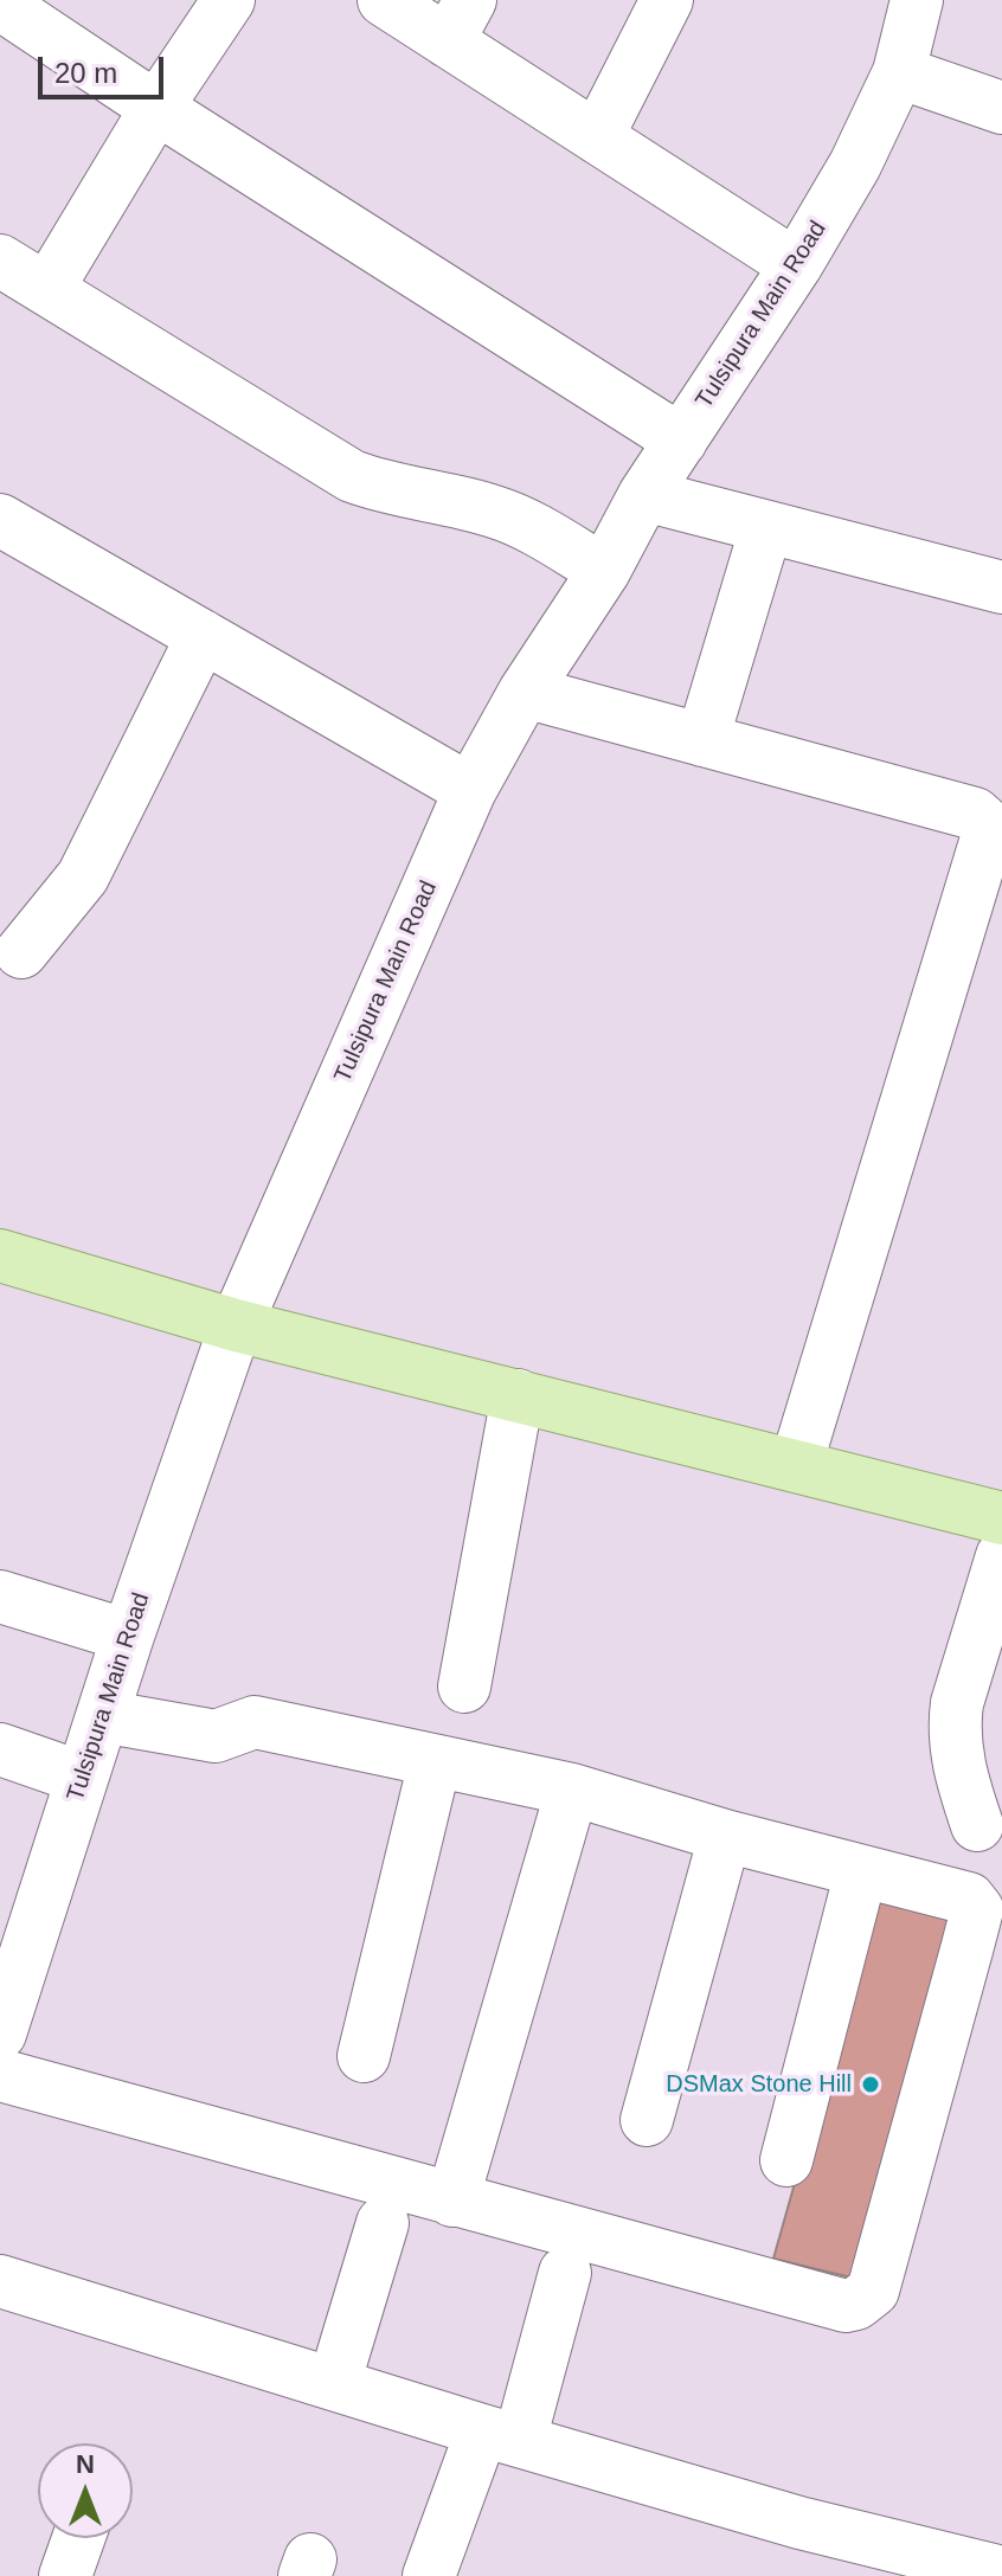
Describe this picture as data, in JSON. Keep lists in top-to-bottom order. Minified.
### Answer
{"streets":{"street":["Tulsipura Main Road"]},"places":["DSMax Stone Hill"],"scale_bar":"20 m","north":"top"}
